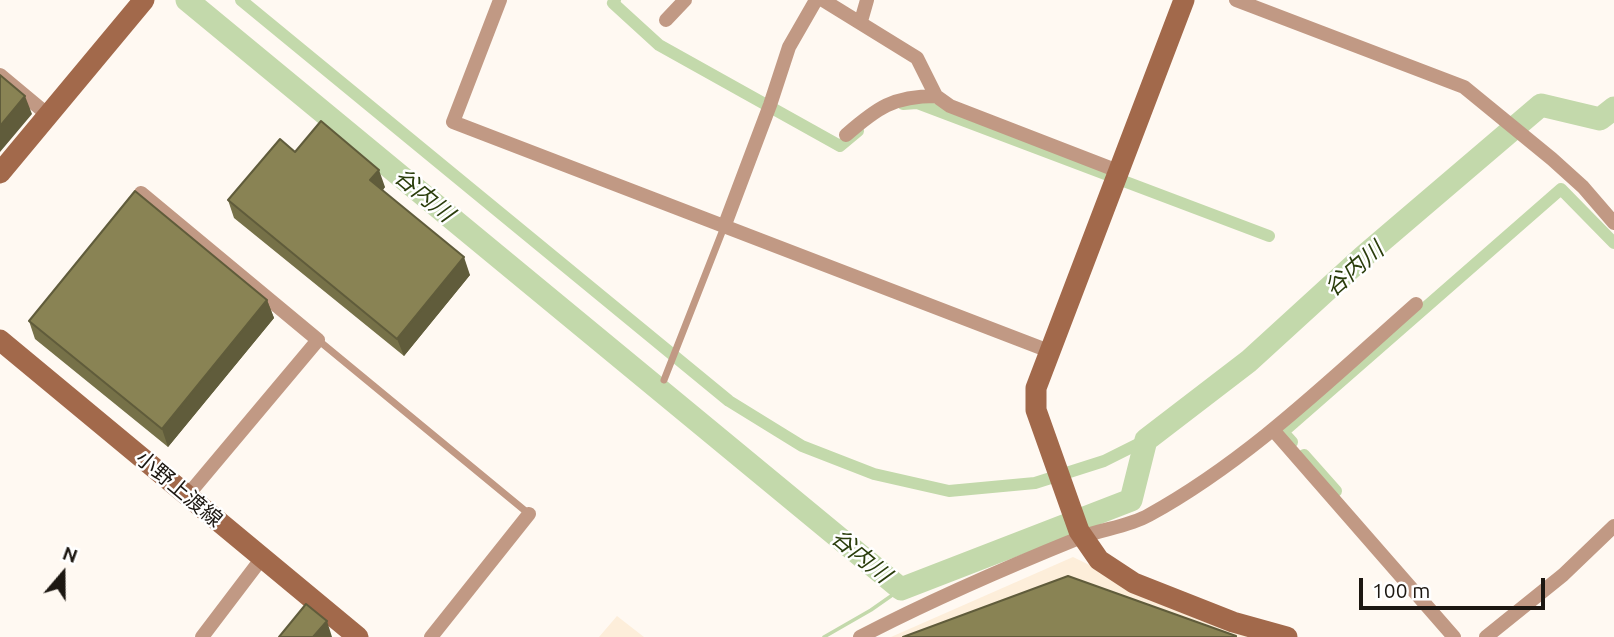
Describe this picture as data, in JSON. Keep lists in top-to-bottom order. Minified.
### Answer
{"streets":{"street":["小野上渡線"]},"water":["谷内川"],"scale_bar":"100 m","north":"top"}
